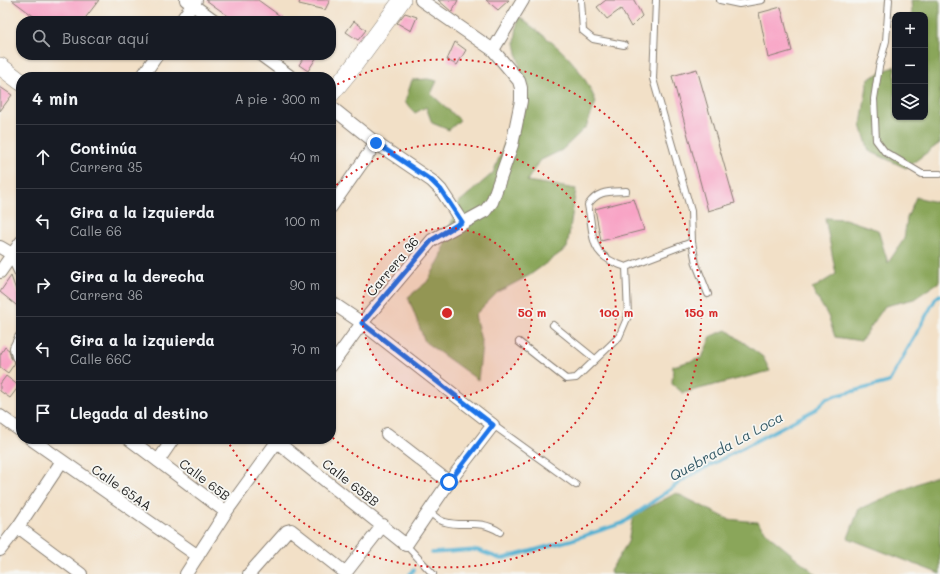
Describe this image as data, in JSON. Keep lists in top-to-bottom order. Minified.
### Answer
{"streets":{"street":["Carrera 36","Calle 65B","Calle 65BB","Calle 65AA"]},"water":["Quebrada La Loca"],"page":{"map_buttons":["+","−"],"search":"Buscar aquí","heading":["4 min","A pie · 300 m"],"list":[["Continúa","Carrera 35","40 m"],["Gira a la izquierda","Calle 66","100 m"],["Gira a la derecha","Carrera 36","90 m"],["Gira a la izquierda","Calle 66C","70 m"],"Llegada al destino"]},"rings":["50 m","100 m","150 m"]}
